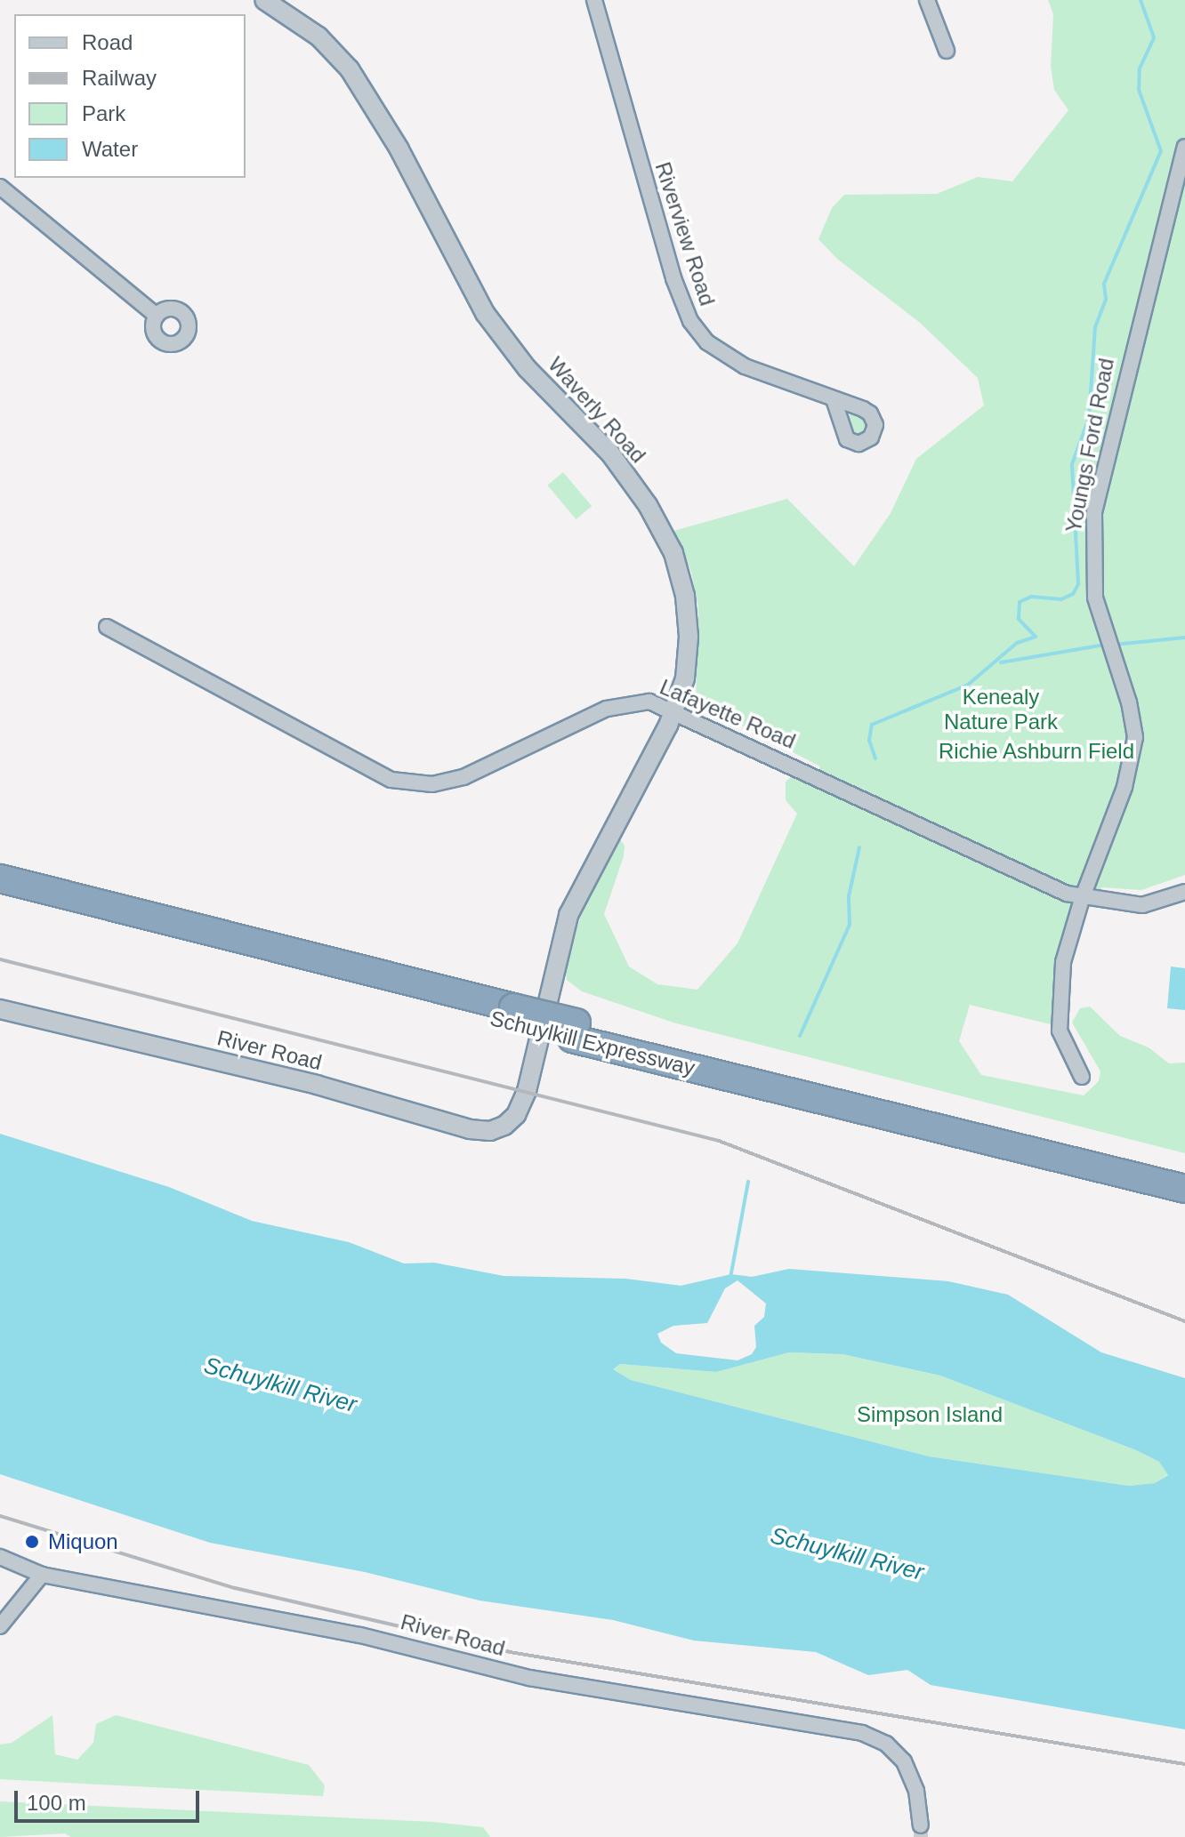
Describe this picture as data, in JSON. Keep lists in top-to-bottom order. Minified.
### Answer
{"streets":{"highway":["Schuylkill Expressway"],"street":["Riverview Road","Waverly Road","Youngs Ford Road","Lafayette Road","River Road"]},"crossings":[["Waverly Road","Lafayette Road"],["Waverly Road","River Road"],["Youngs Ford Road","Lafayette Road"]],"water":["Schuylkill River"],"parks":["Kenealy Nature Park","Richie Ashburn Field","Simpson Island"],"places":["Miquon"],"legend":["Road","Railway","Park","Water"],"scale_bar":"100 m"}
